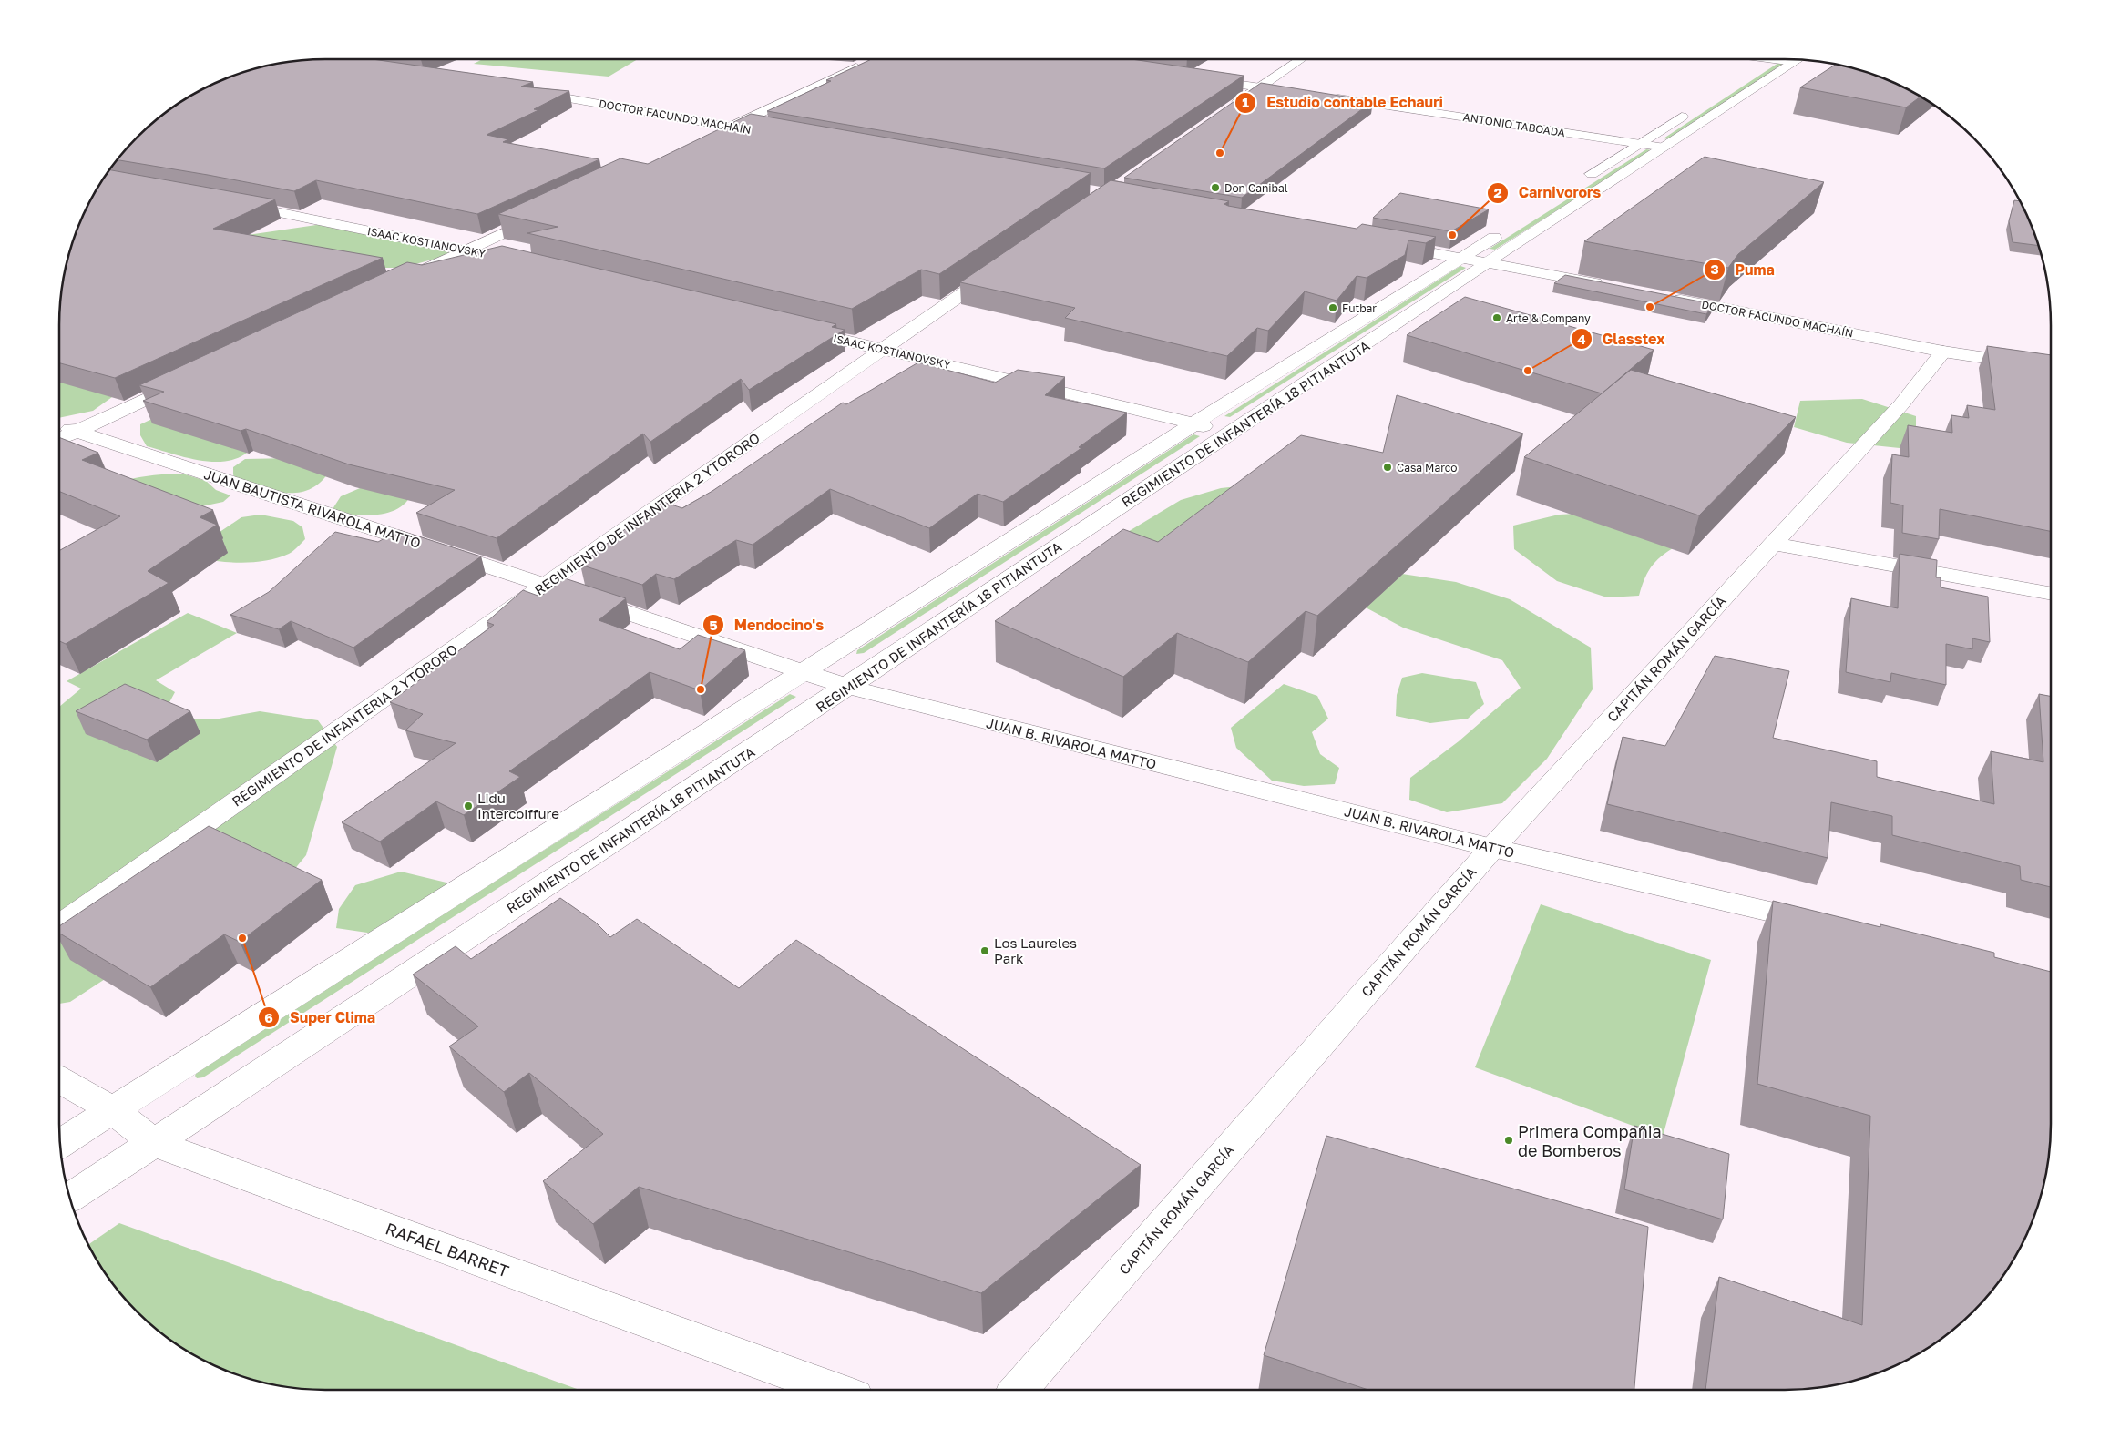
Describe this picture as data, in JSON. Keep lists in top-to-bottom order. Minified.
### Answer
{"streets":{"main road":["DOCTOR FACUNDO MACHAÍN","ANTONIO TABOADA","ISAAC KOSTIANOVSKY","REGIMIENTO DE INFANTERÍA 18 PITIANTUTA","JUAN BAUTISTA RIVAROLA MATTO","REGIMIENTO DE INFANTERIA 2 YTORORO","CAPITÁN ROMÁN GARCÍA","JUAN B. RIVAROLA MATTO","RAFAEL BARRET"]},"crossings":[["DOCTOR FACUNDO MACHAÍN","CAPITÁN ROMÁN GARCÍA"],["ANTONIO TABOADA","REGIMIENTO DE INFANTERÍA 18 PITIANTUTA"],["ISAAC KOSTIANOVSKY","REGIMIENTO DE INFANTERÍA 18 PITIANTUTA"],["ISAAC KOSTIANOVSKY","REGIMIENTO DE INFANTERIA 2 YTORORO"],["REGIMIENTO DE INFANTERÍA 18 PITIANTUTA","JUAN BAUTISTA RIVAROLA MATTO"],["REGIMIENTO DE INFANTERÍA 18 PITIANTUTA","JUAN B. RIVAROLA MATTO"],["REGIMIENTO DE INFANTERÍA 18 PITIANTUTA","RAFAEL BARRET"],["JUAN BAUTISTA RIVAROLA MATTO","REGIMIENTO DE INFANTERIA 2 YTORORO"],["JUAN BAUTISTA RIVAROLA MATTO","JUAN B. RIVAROLA MATTO"],["CAPITÁN ROMÁN GARCÍA","JUAN B. RIVAROLA MATTO"]],"places":["Estudio contable Echauri","Don Canibal","Carnivorors","Puma","Futbar","Arte & Company","Glasstex","Casa Marco","Mendocino's","Lidu Intercoiffure","Super Clima","Los Laureles Park","Primera Compañia de Bomberos"]}
